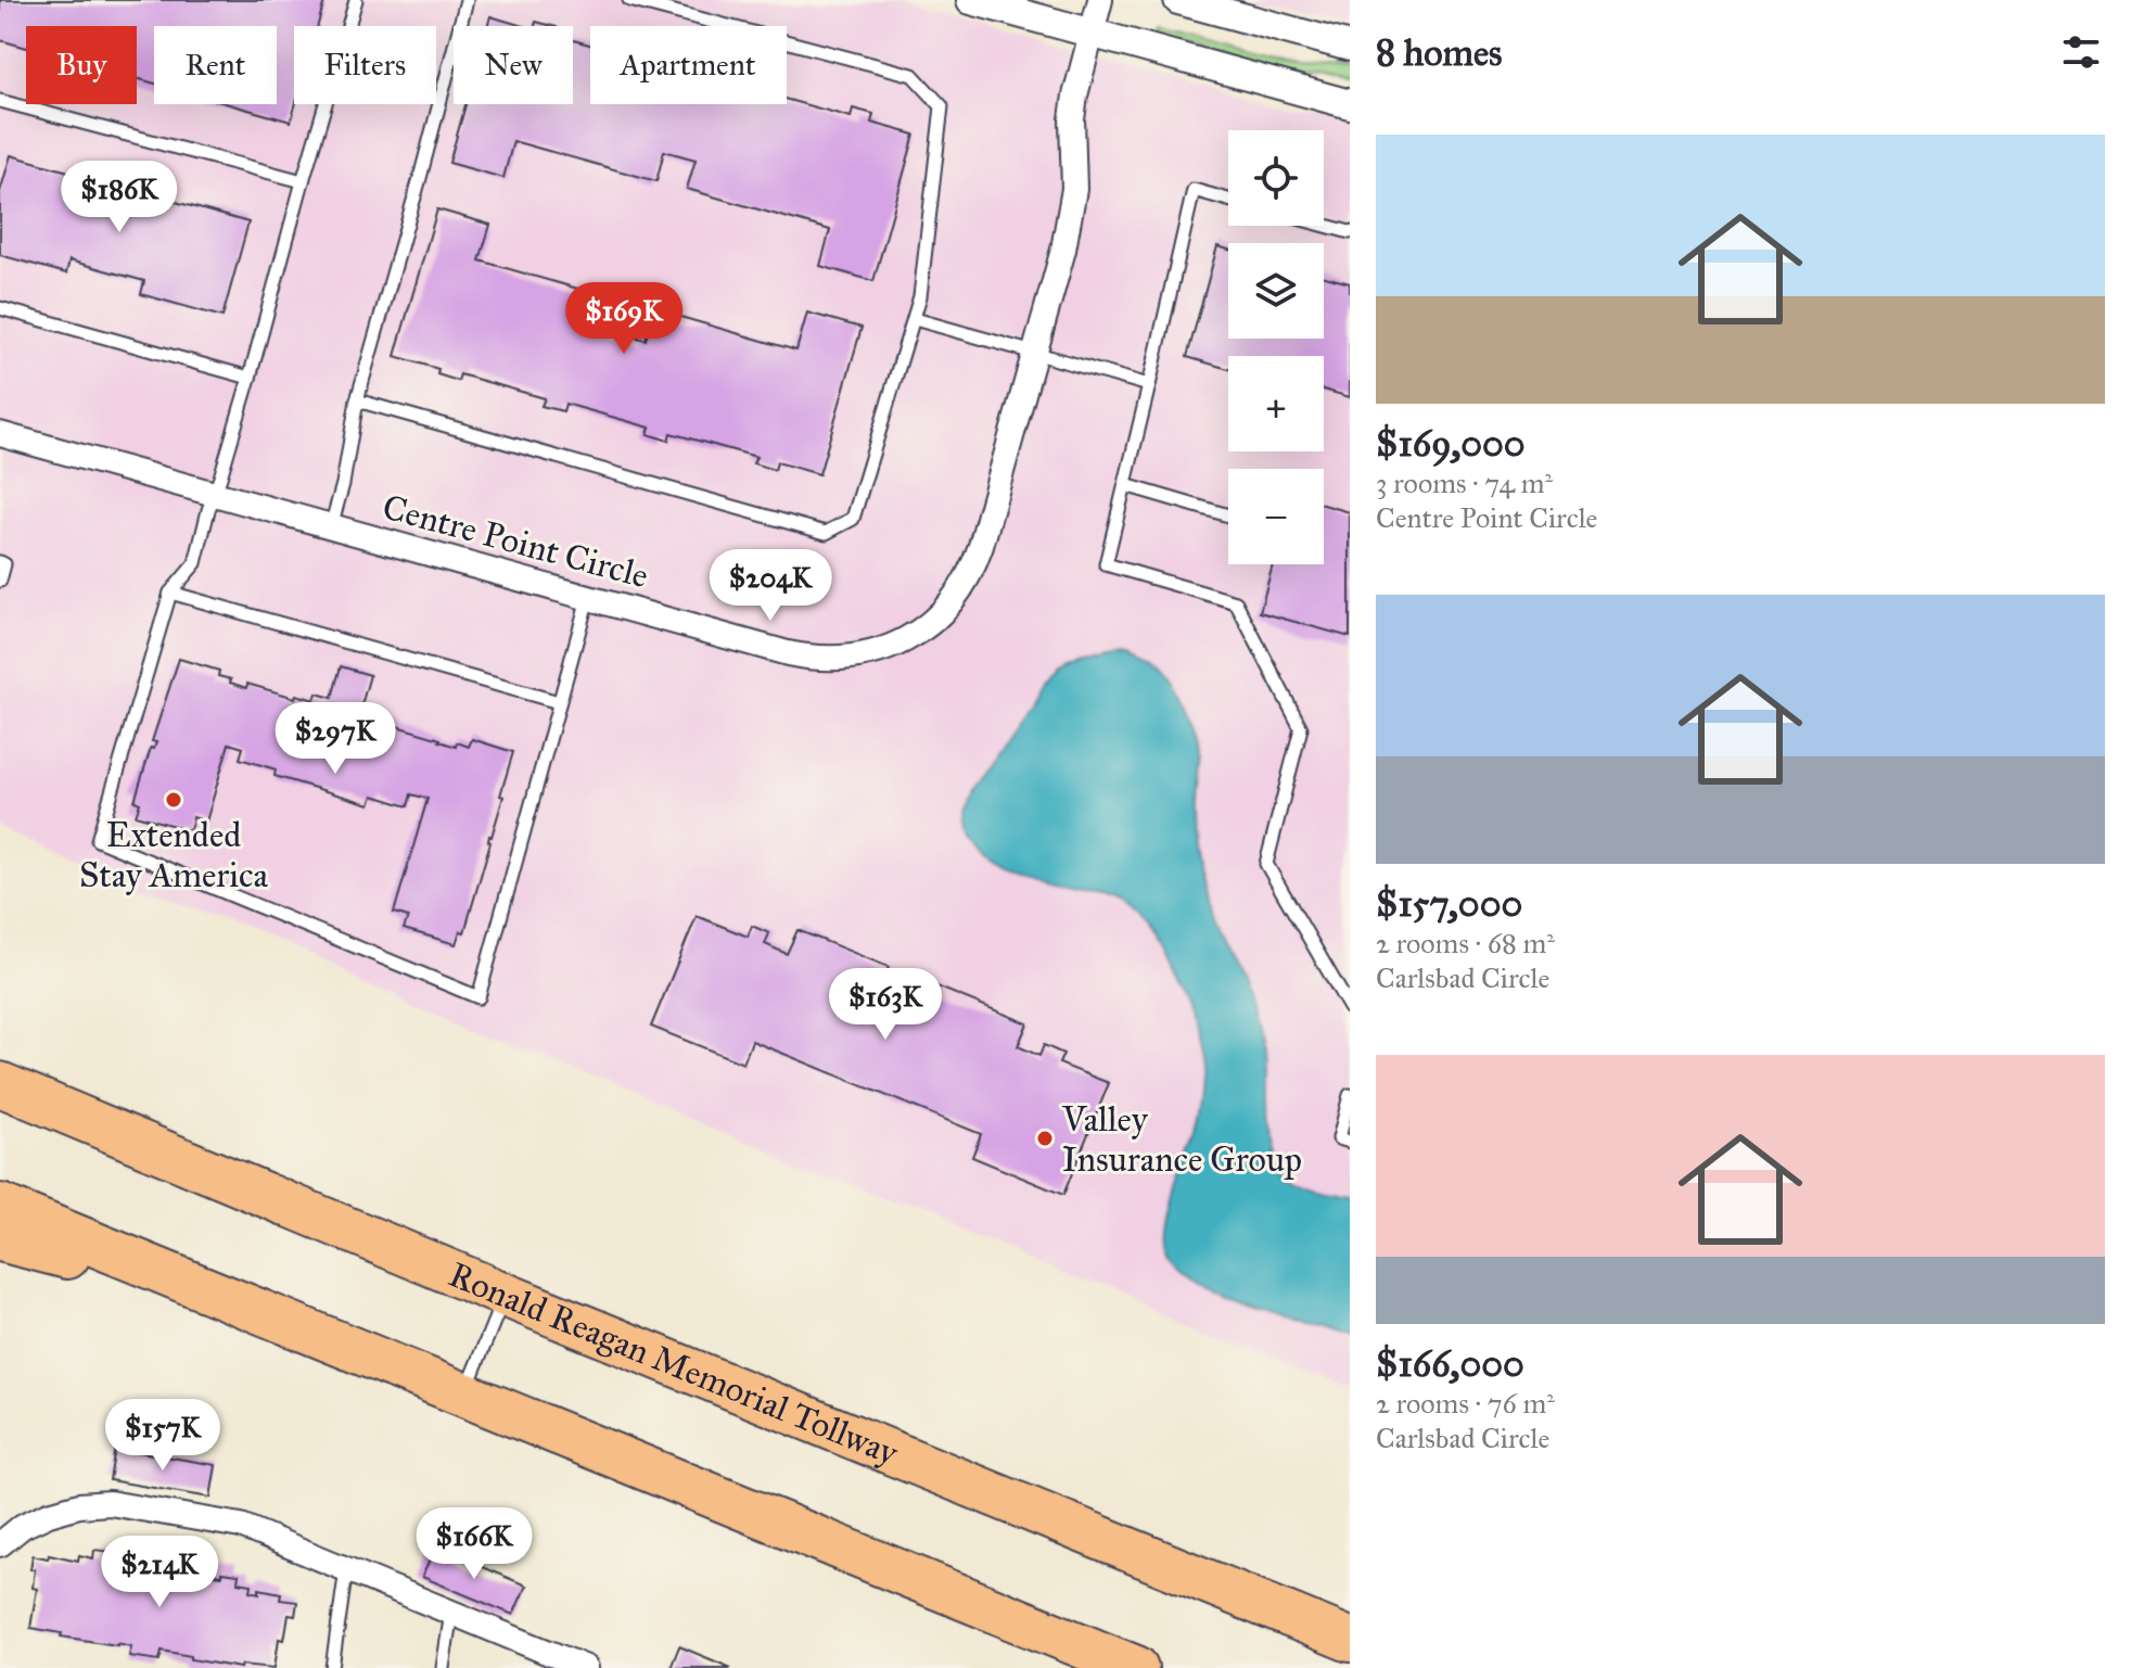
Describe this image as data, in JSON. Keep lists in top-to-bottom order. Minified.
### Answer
{"streets":{"highway":["Ronald Reagan Memorial Tollway"],"street":["Centre Point Circle"]},"places":["Extended Stay America","Valley Insurance Group"],"page":{"heading":"8 homes","chip":["Buy","Rent","Filters","New","Apartment"],"list":[{"name":"$169,000","note":"3 rooms · 74 m² · Centre Point Circle"},{"name":"$157,000","note":"2 rooms · 68 m² · Carlsbad Circle"},{"name":"$166,000","note":"2 rooms · 76 m² · Carlsbad Circle"}],"map_buttons":["+","−"],"price":["$186K","$169K","$204K","$297K","$163K","$157K","$166K","$214K"]}}
